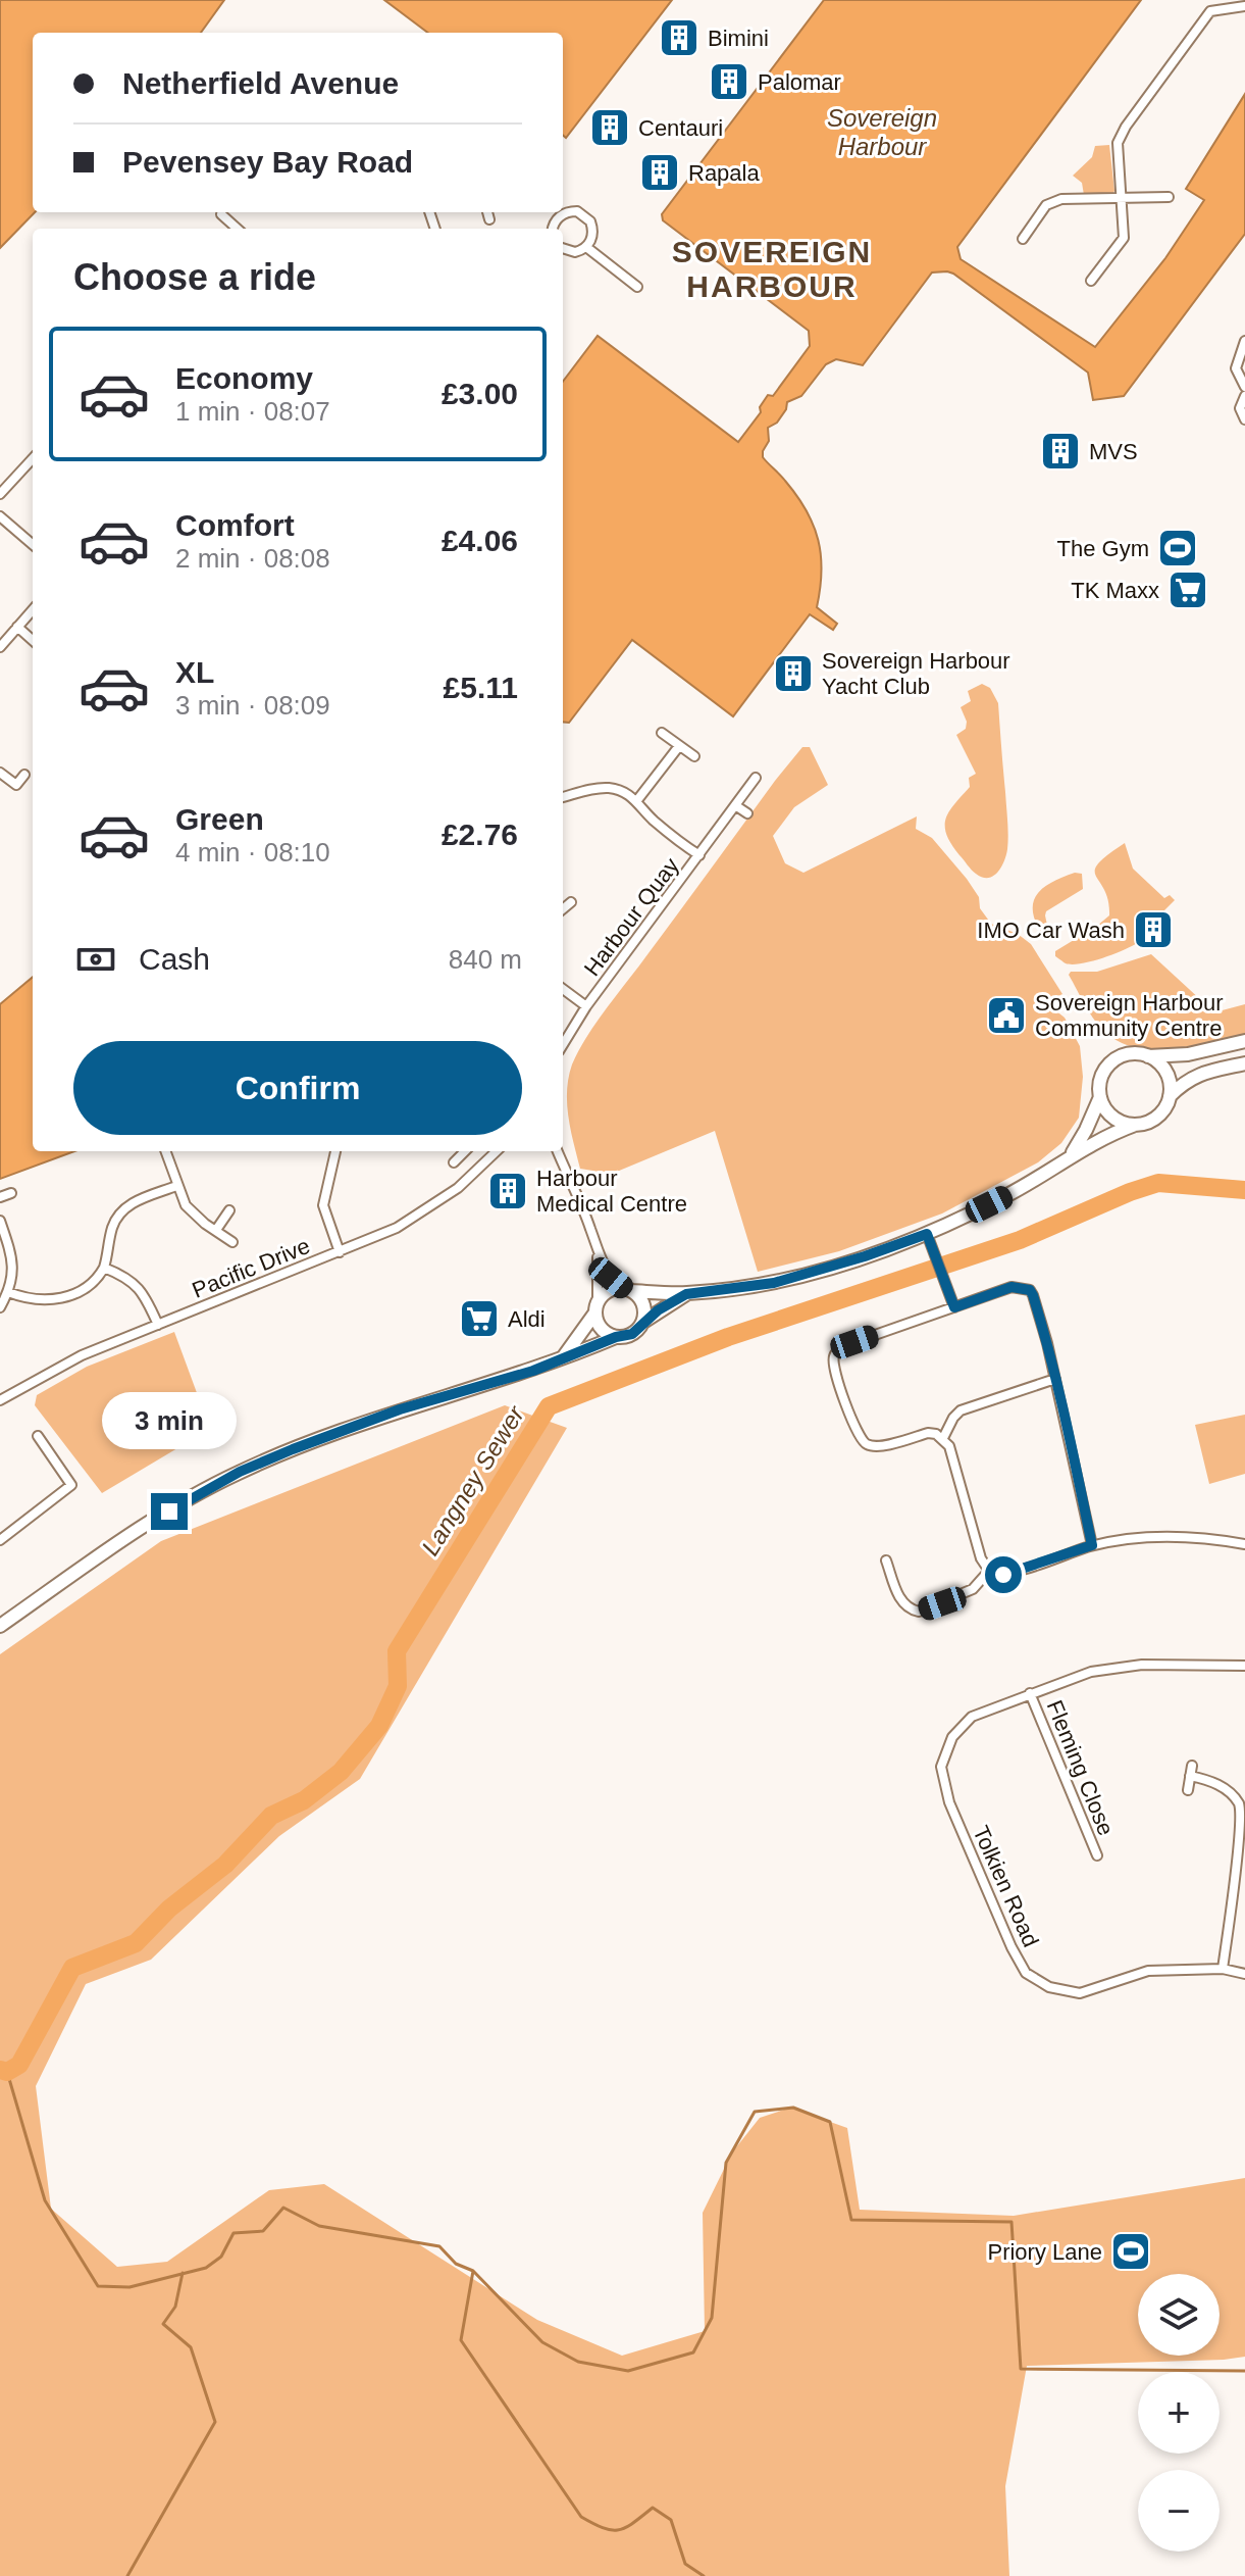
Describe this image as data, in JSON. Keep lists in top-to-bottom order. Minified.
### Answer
{"streets":{"street":["Harbour Quay","Pacific Drive","Fleming Close","Tolkien Road"]},"crossings":[["Fleming Close","Tolkien Road"]],"districts":["SOVEREIGN HARBOUR"],"water":["Sovereign Harbour","Langney Sewer"],"places":{"building":["Bimini","Palomar","Centauri","Rapala","MVS","Sovereign Harbour Yacht Club","IMO Car Wash","Harbour Medical Centre"],"sports":["The Gym","Priory Lane"],"supermarket":["TK Maxx","Aldi"],"public building":["Sovereign Harbour Community Centre"]},"page":{"banner":["Netherfield Avenue","Pevensey Bay Road"],"heading":"Choose a ride","list":[{"name":"Economy","note":"1 min · 08:07","value":"£3.00"},{"name":"Comfort","note":"2 min · 08:08","value":"£4.06"},{"name":"XL","note":"3 min · 08:09","value":"£5.11"},{"name":"Green","note":"4 min · 08:10","value":"£2.76"}],"pay":["Cash","840 m"],"buttons":"Confirm","bubble":"3 min","map_buttons":["+","−"]}}
